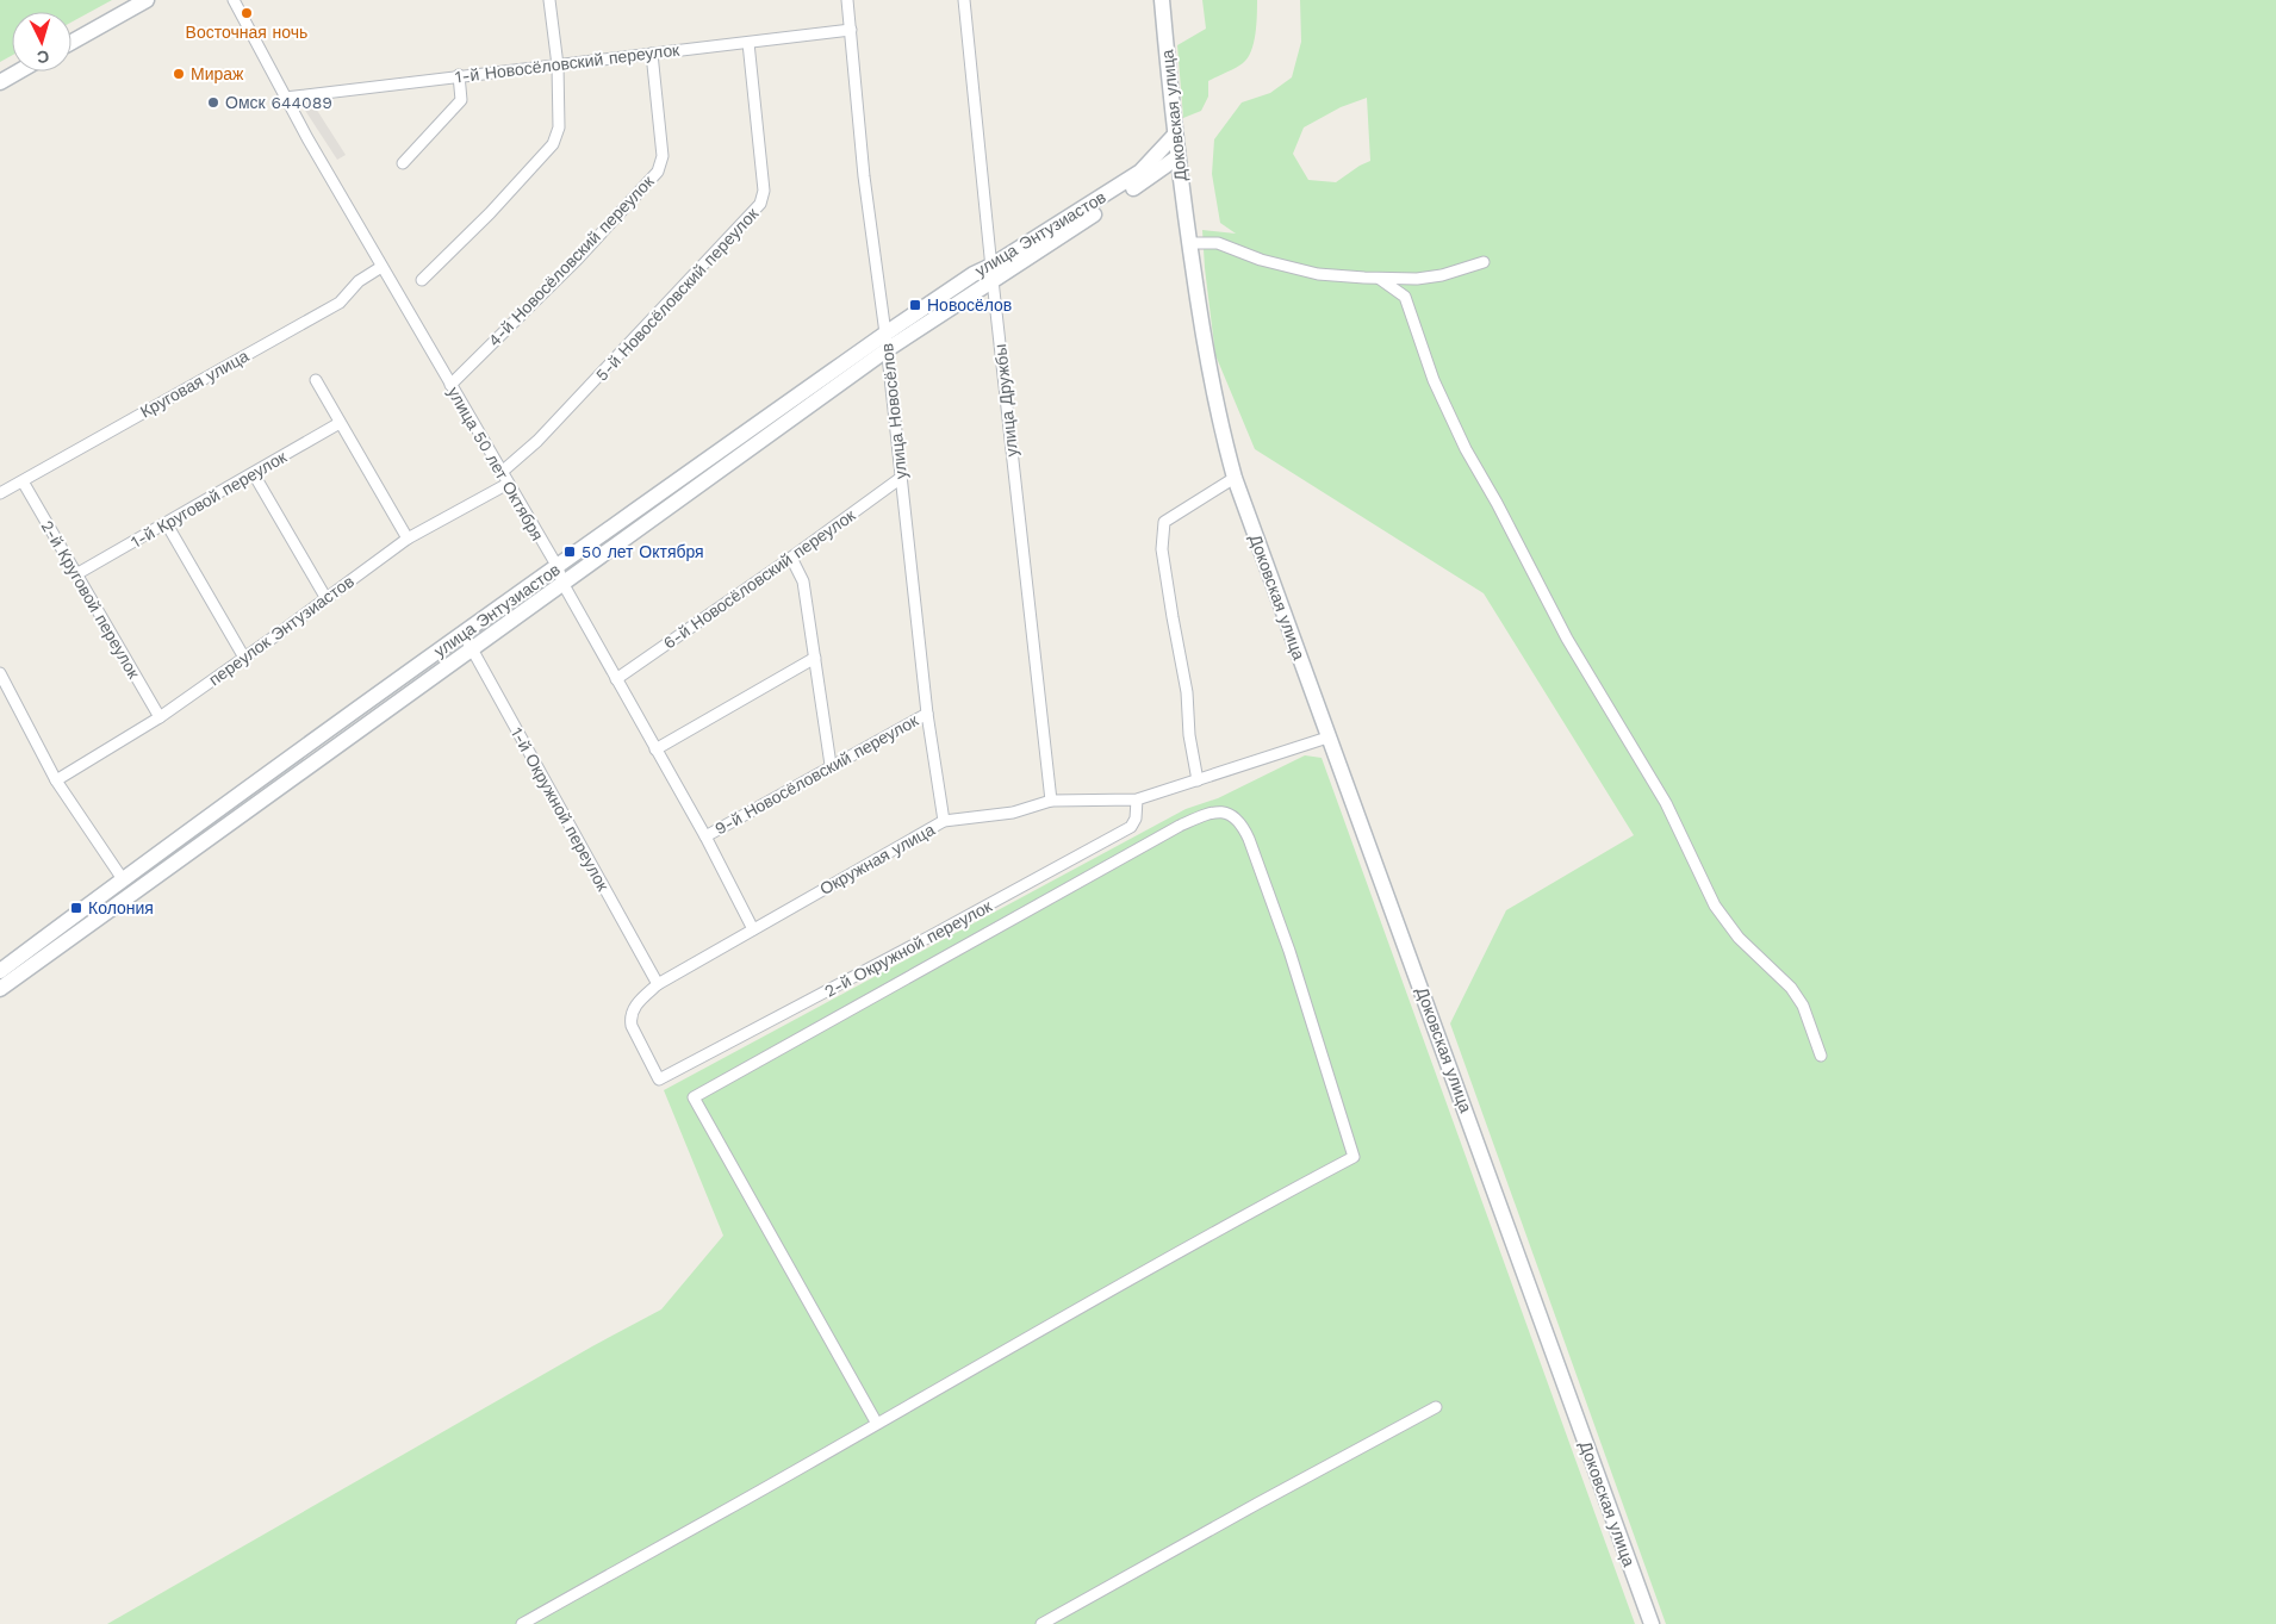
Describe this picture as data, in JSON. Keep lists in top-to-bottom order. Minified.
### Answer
{"streets":{"main road":["Доковская улица","улица Энтузиастов"],"street":["1-й Новосёловский переулок","4-й Новосёловский переулок","5-й Новосёловский переулок","Круговая улица","улица Дружбы","улица Новосёлов","улица 50 лет Октября","1-й Круговой переулок","6-й Новосёловский переулок","2-й Круговой переулок","переулок Энтузиастов","9-й Новосёловский переулок","1-й Окружной переулок","Окружная улица","2-й Окружной переулок"]},"crossings":[["1-й Новосёловский переулок","4-й Новосёловский переулок"],["1-й Новосёловский переулок","5-й Новосёловский переулок"],["1-й Новосёловский переулок","улица Новосёлов"],["1-й Новосёловский переулок","улица 50 лет Октября"],["Доковская улица","улица Энтузиастов"],["Доковская улица","Окружная улица"],["улица Энтузиастов","улица Дружбы"],["улица Энтузиастов","улица Новосёлов"],["улица Энтузиастов","улица 50 лет Октября"],["улица Энтузиастов","1-й Окружной переулок"],["4-й Новосёловский переулок","улица 50 лет Октября"],["5-й Новосёловский переулок","улица 50 лет Октября"],["Круговая улица","улица 50 лет Октября"],["Круговая улица","2-й Круговой переулок"],["улица Дружбы","Окружная улица"],["улица Новосёлов","6-й Новосёловский переулок"],["улица Новосёлов","9-й Новосёловский переулок"],["улица Новосёлов","Окружная улица"],["улица 50 лет Октября","6-й Новосёловский переулок"],["улица 50 лет Октября","переулок Энтузиастов"],["улица 50 лет Октября","9-й Новосёловский переулок"],["улица 50 лет Октября","Окружная улица"],["1-й Круговой переулок","2-й Круговой переулок"],["2-й Круговой переулок","переулок Энтузиастов"],["1-й Окружной переулок","Окружная улица"],["Окружная улица","2-й Окружной переулок"]],"places":{"other":["Восточная ночь","Мираж","Омск 644089"],"transit":["Новосёлов","50 лет Октября","Колония"]},"north":"bottom"}
